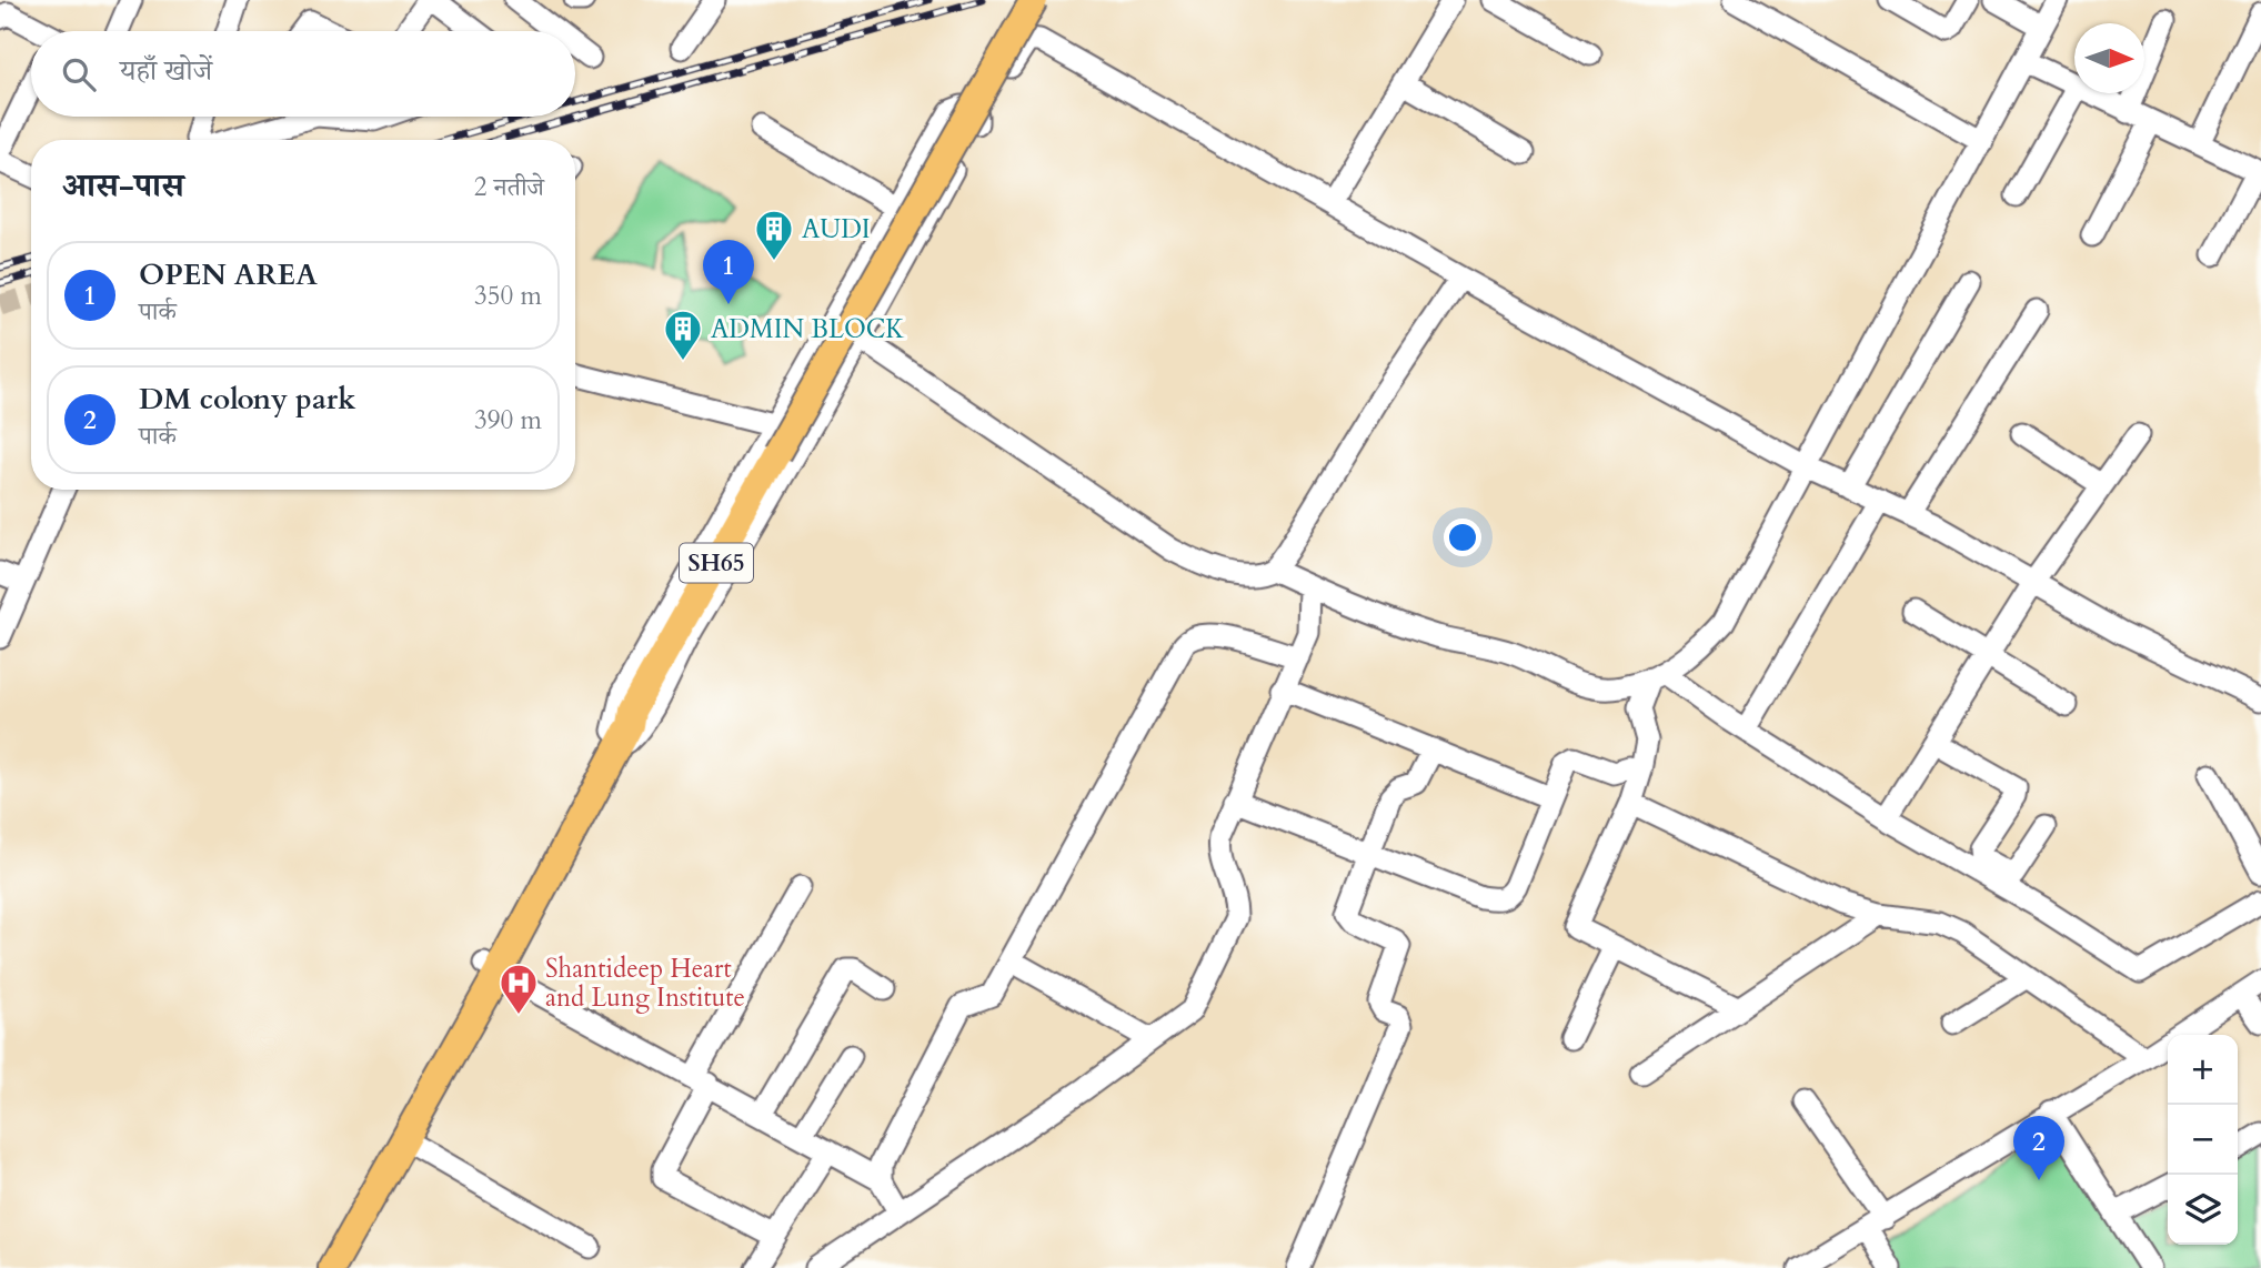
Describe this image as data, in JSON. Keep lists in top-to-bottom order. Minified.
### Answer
{"streets":{"main road":["SH65"]},"places":{"building":["AUDI","ADMIN BLOCK"],"hospital":["Shantideep Heart and Lung Institute"]},"north":"right","page":{"search":"यहाँ खोजें","heading":["आस-पास","2 नतीजे"],"pins":["1","2"],"list":[{"mark":"1","name":"OPEN AREA","note":"पार्क","value":"350 m"},{"mark":"2","name":"DM colony park","note":"पार्क","value":"390 m"}],"map_buttons":["+","−"]}}
